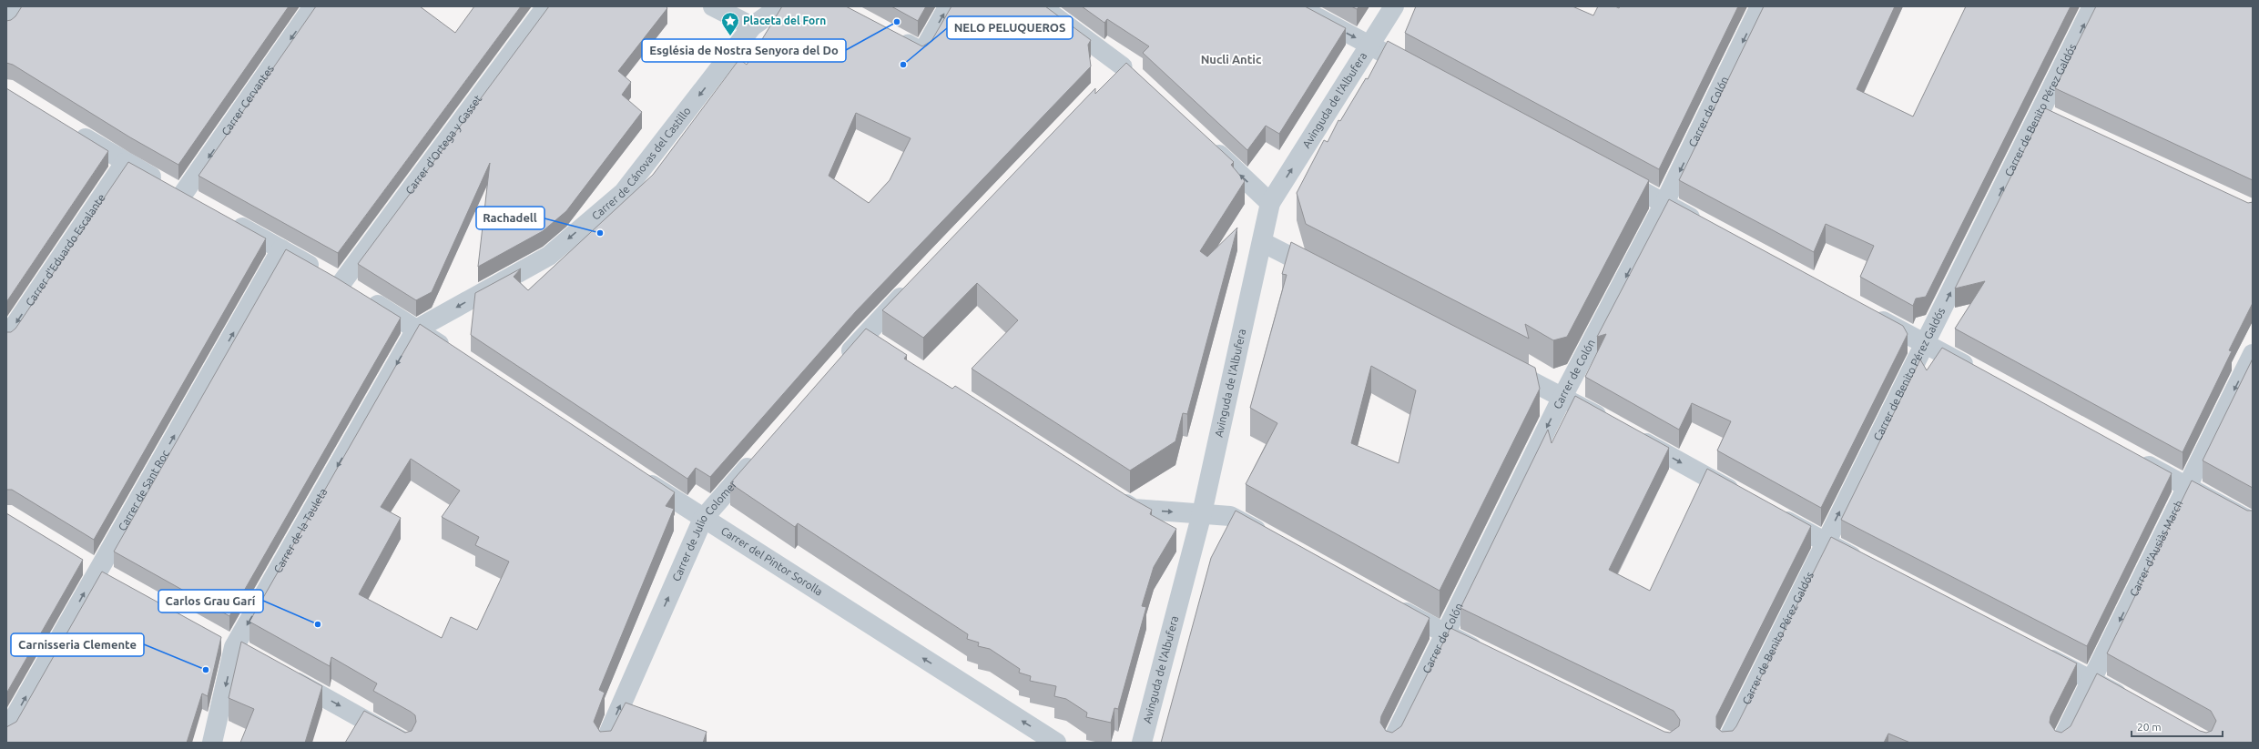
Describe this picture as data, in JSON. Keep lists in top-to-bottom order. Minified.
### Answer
{"streets":{"street":["Carrer Cervantes","Avinguda de l'Albufera","Carrer de Benito Pérez Galdós","Carrer de Colón","Carrer d'Ortega y Gasset","Carrer de Cánovas del Castillo","Carrer d'Eduardo Escalante","Carrer de Sant Roc","Carrer de la Tauleta","Carrer de Julio Colomer","Carrer d'Ausiàs March","Carrer del Pintor Sorolla"]},"crossings":[["Carrer de Cánovas del Castillo","Carrer de la Tauleta"],["Carrer de Julio Colomer","Carrer del Pintor Sorolla"]],"one_way":["Carrer Cervantes","Carrer de Benito Pérez Galdós","Carrer de Colón","Carrer de Cánovas del Castillo","Carrer d'Eduardo Escalante","Carrer de Sant Roc","Carrer de la Tauleta","Carrer de Julio Colomer","Carrer d'Ausiàs March","Carrer del Pintor Sorolla"],"districts":["Nucli Antic"],"places":{"other":["Església de Nostra Senyora del Do","NELO PELUQUEROS","Rachadell","Carlos Grau Garí","Carnisseria Clemente"],"place":["Placeta del Forn"]},"scale_bar":"20 m"}
